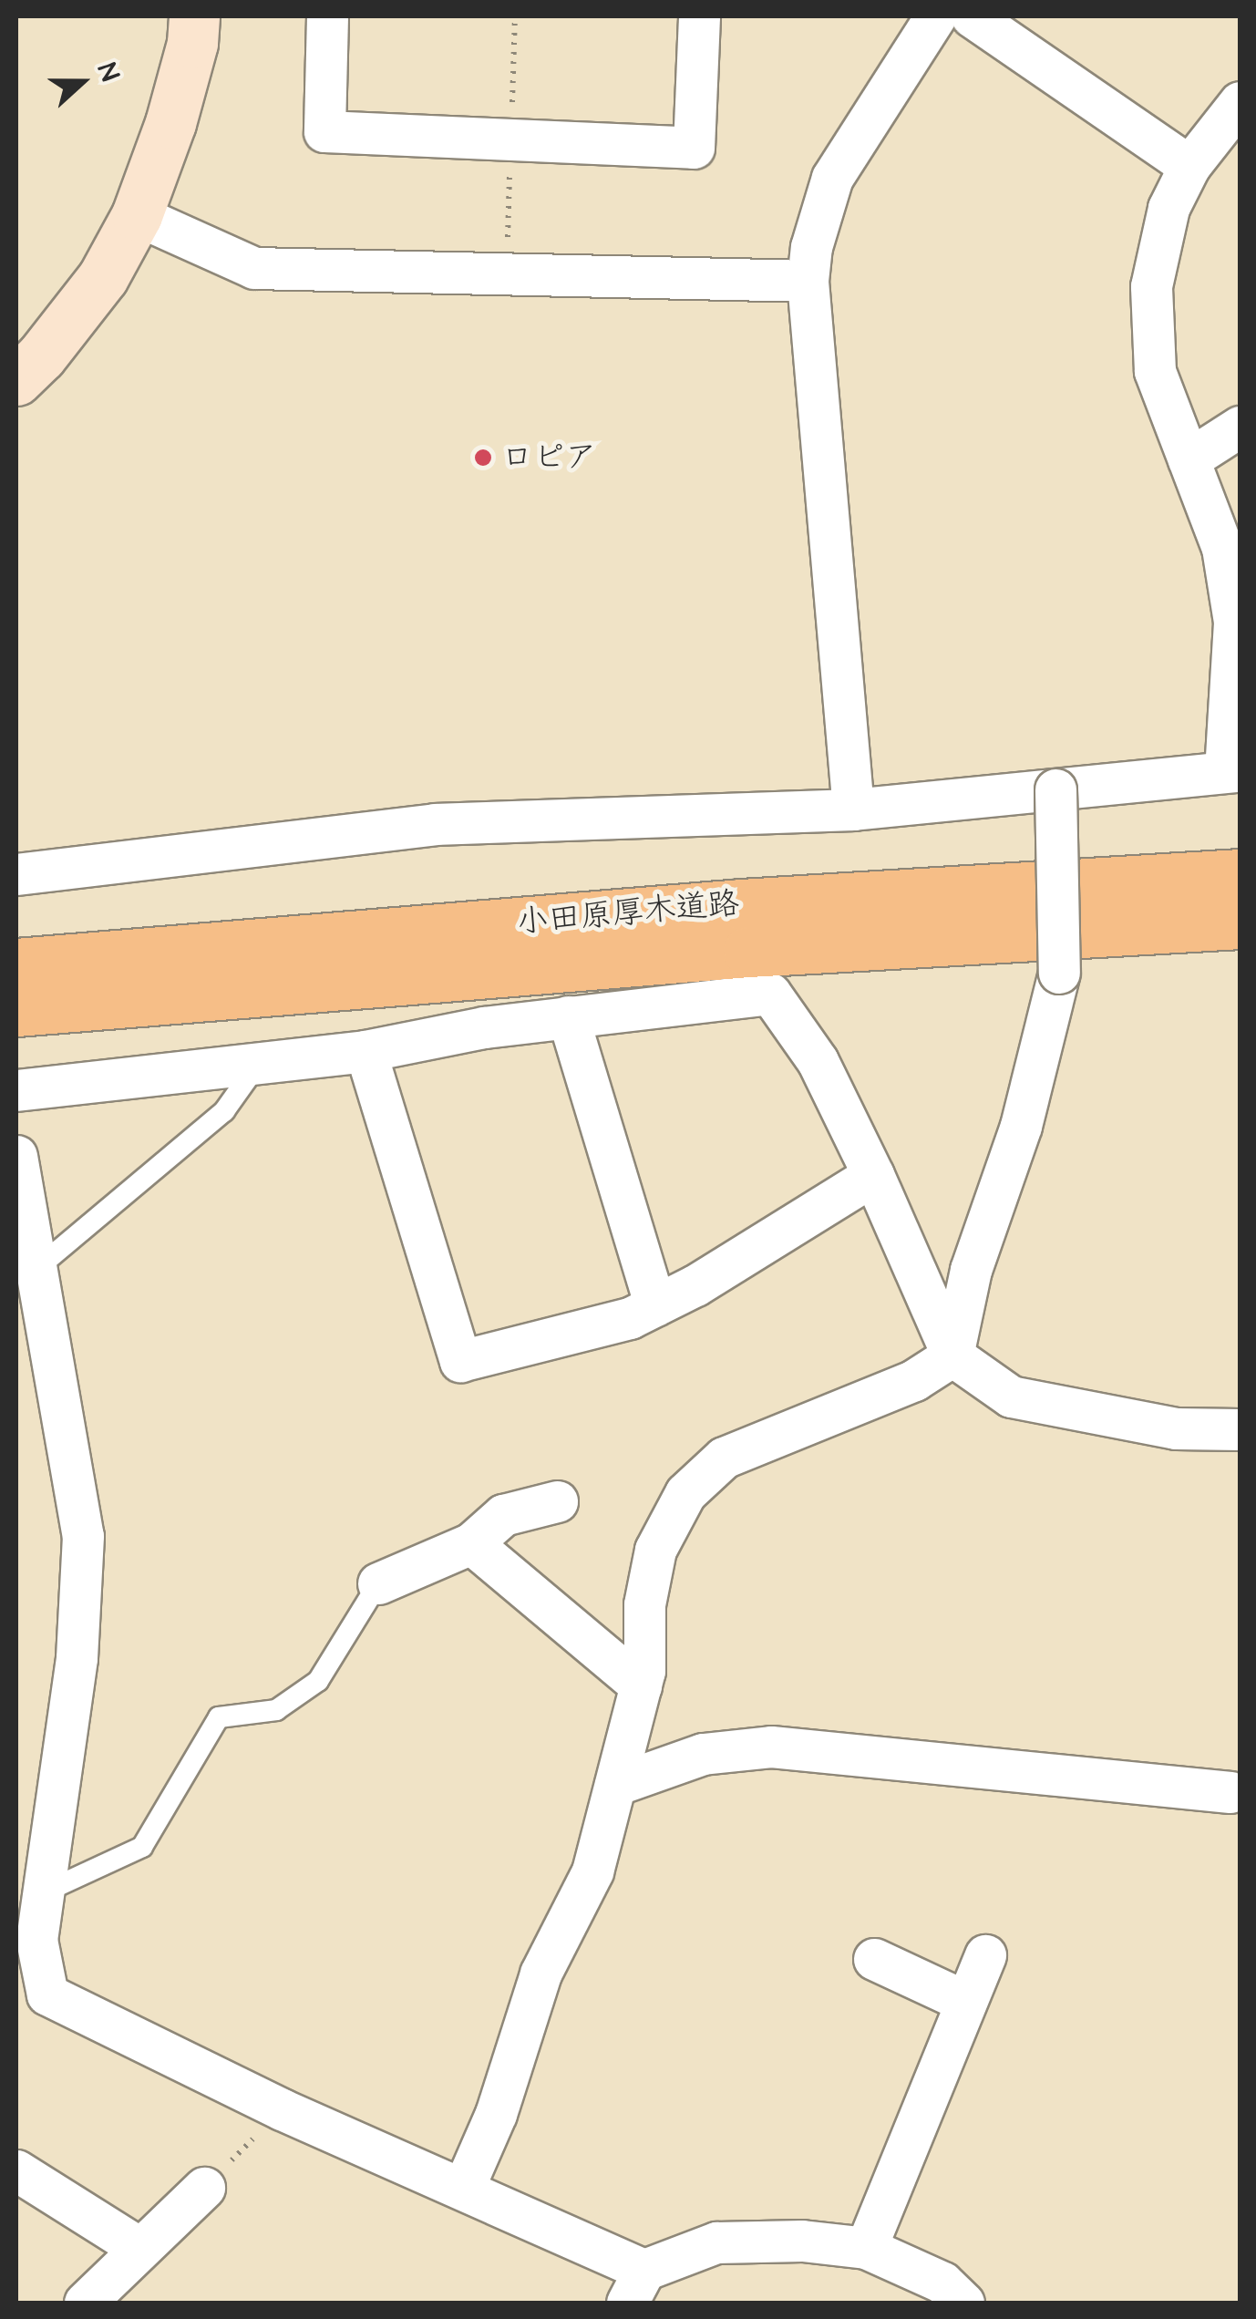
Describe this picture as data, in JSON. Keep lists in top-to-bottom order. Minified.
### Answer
{"streets":{"highway":["小田原厚木道路"]},"places":["ロピア"],"north":"right"}
